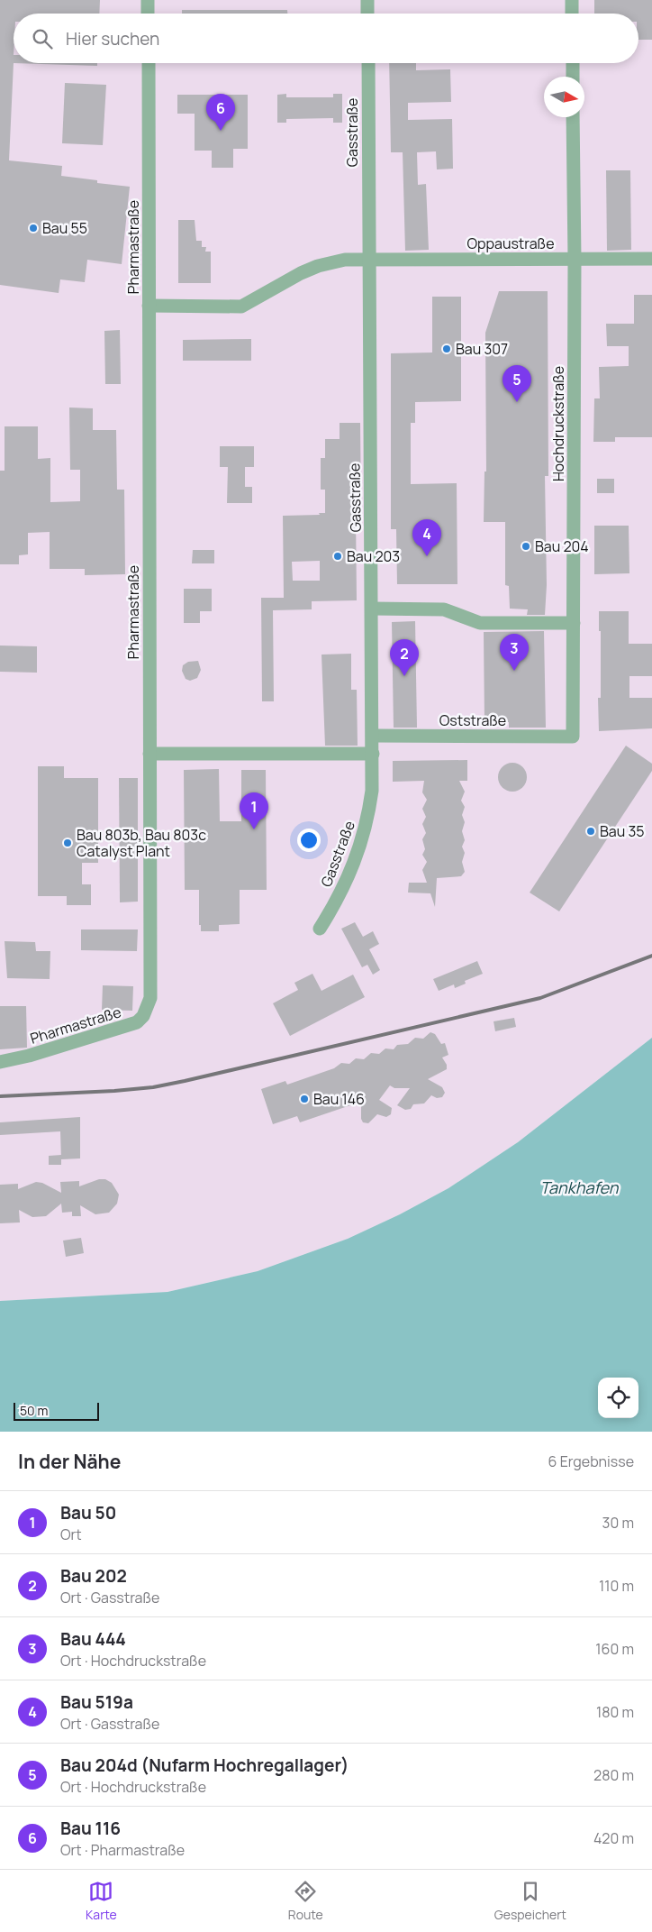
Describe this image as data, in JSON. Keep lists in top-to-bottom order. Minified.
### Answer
{"streets":{"street":["Gasstraße","Oppaustraße","Pharmastraße","Hochdruckstraße","Oststraße"]},"crossings":[["Gasstraße","Oppaustraße"],["Gasstraße","Oststraße"],["Oppaustraße","Pharmastraße"],["Oppaustraße","Hochdruckstraße"],["Hochdruckstraße","Oststraße"]],"water":["Tankhafen"],"places":["Bau 55","Bau 307","Bau 204","Bau 203","Bau 35","Bau 803b, Bau 803c Catalyst Plant","Bau 146"],"scale_bar":"50 m","north":"right","page":{"search":"Hier suchen","pins":["6","5","4","3","2","1"],"scale":"50 m","heading":["In der Nähe","6 Ergebnisse"],"list":[{"mark":"1","name":"Bau 50","note":"Ort","value":"30 m"},{"mark":"2","name":"Bau 202","note":"Ort · Gasstraße","value":"110 m"},{"mark":"3","name":"Bau 444","note":"Ort · Hochdruckstraße","value":"160 m"},{"mark":"4","name":"Bau 519a","note":"Ort · Gasstraße","value":"180 m"},{"mark":"5","name":"Bau 204d (Nufarm Hochregallager)","note":"Ort · Hochdruckstraße","value":"280 m"},{"mark":"6","name":"Bau 116","note":"Ort · Pharmastraße","value":"420 m"}],"nav":["Karte","Route","Gespeichert"]}}
